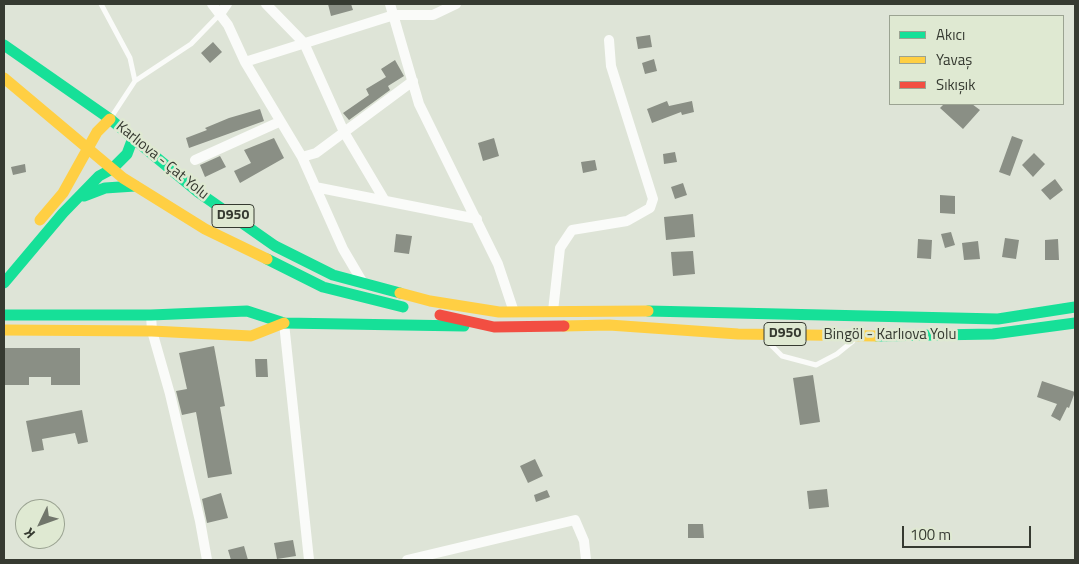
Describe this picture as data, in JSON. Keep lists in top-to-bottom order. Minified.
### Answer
{"streets":{"main road":["Karlıova - Çat Yolu","D950","Bingöl - Karlıova Yolu"]},"crossings":[["Karlıova - Çat Yolu","Bingöl - Karlıova Yolu"]],"legend":["Akıcı","Yavaş","Sıkışık"],"scale_bar":"100 m","north":"bottom left"}
